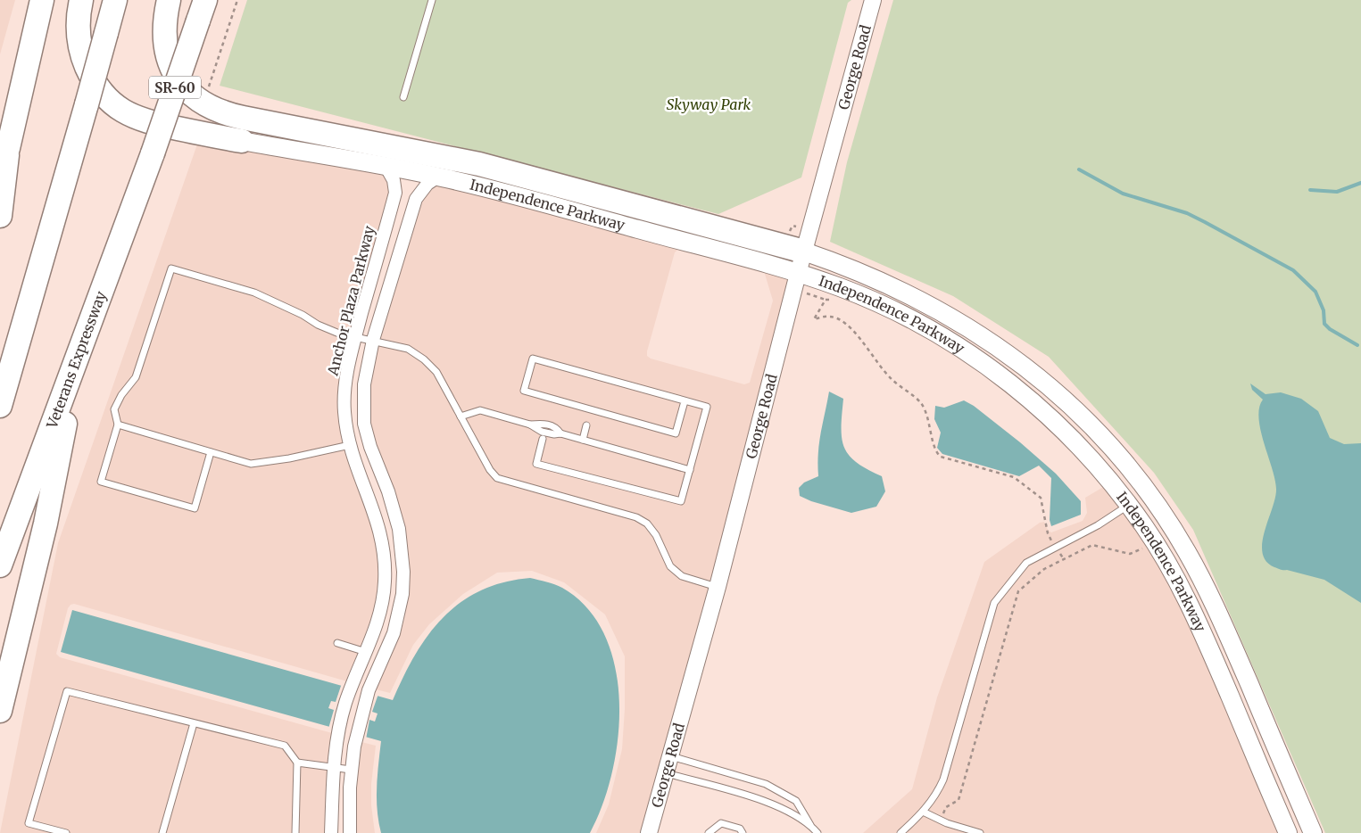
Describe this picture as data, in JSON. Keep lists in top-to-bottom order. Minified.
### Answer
{"streets":{"highway":["SR-60","Veterans Expressway"],"main road":["Independence Parkway"],"street":["George Road","Anchor Plaza Parkway"]},"crossings":[["George Road","Independence Parkway"],["SR-60","Veterans Expressway"],["Independence Parkway","Anchor Plaza Parkway"]],"parks":["Skyway Park"]}
